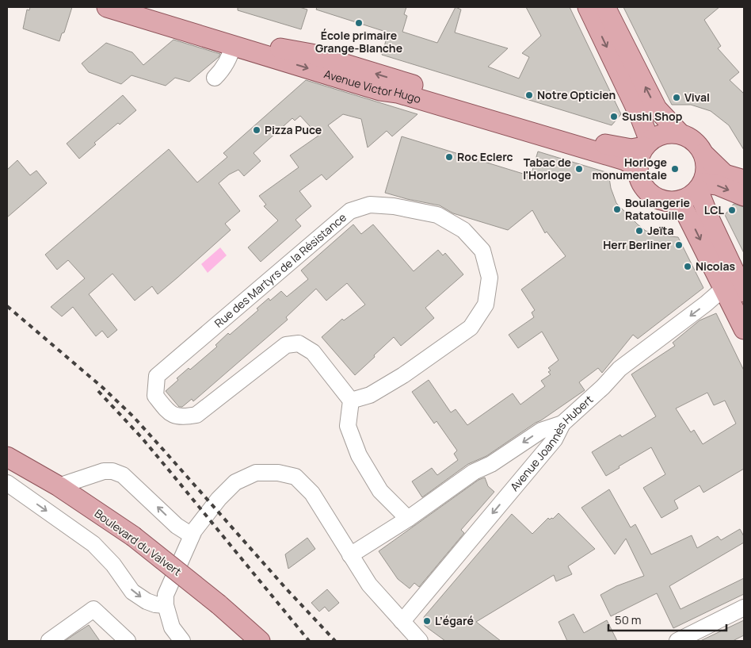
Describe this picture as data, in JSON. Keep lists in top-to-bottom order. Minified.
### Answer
{"streets":{"main road":["Avenue Victor Hugo","Boulevard du Valvert"],"street":["Rue des Martyrs de la Résistance","Avenue Joannès Hubert"]},"places":["École primaire Grange-Blanche","Notre Opticien","Vival","Sushi Shop","Pizza Puce","Roc Eclerc","Tabac de l'Horloge","Horloge monumentale","Boulangerie Ratatouille","LCL","Jeïta","Herr Berliner","Nicolas","L’égaré"],"scale_bar":"50 m"}
